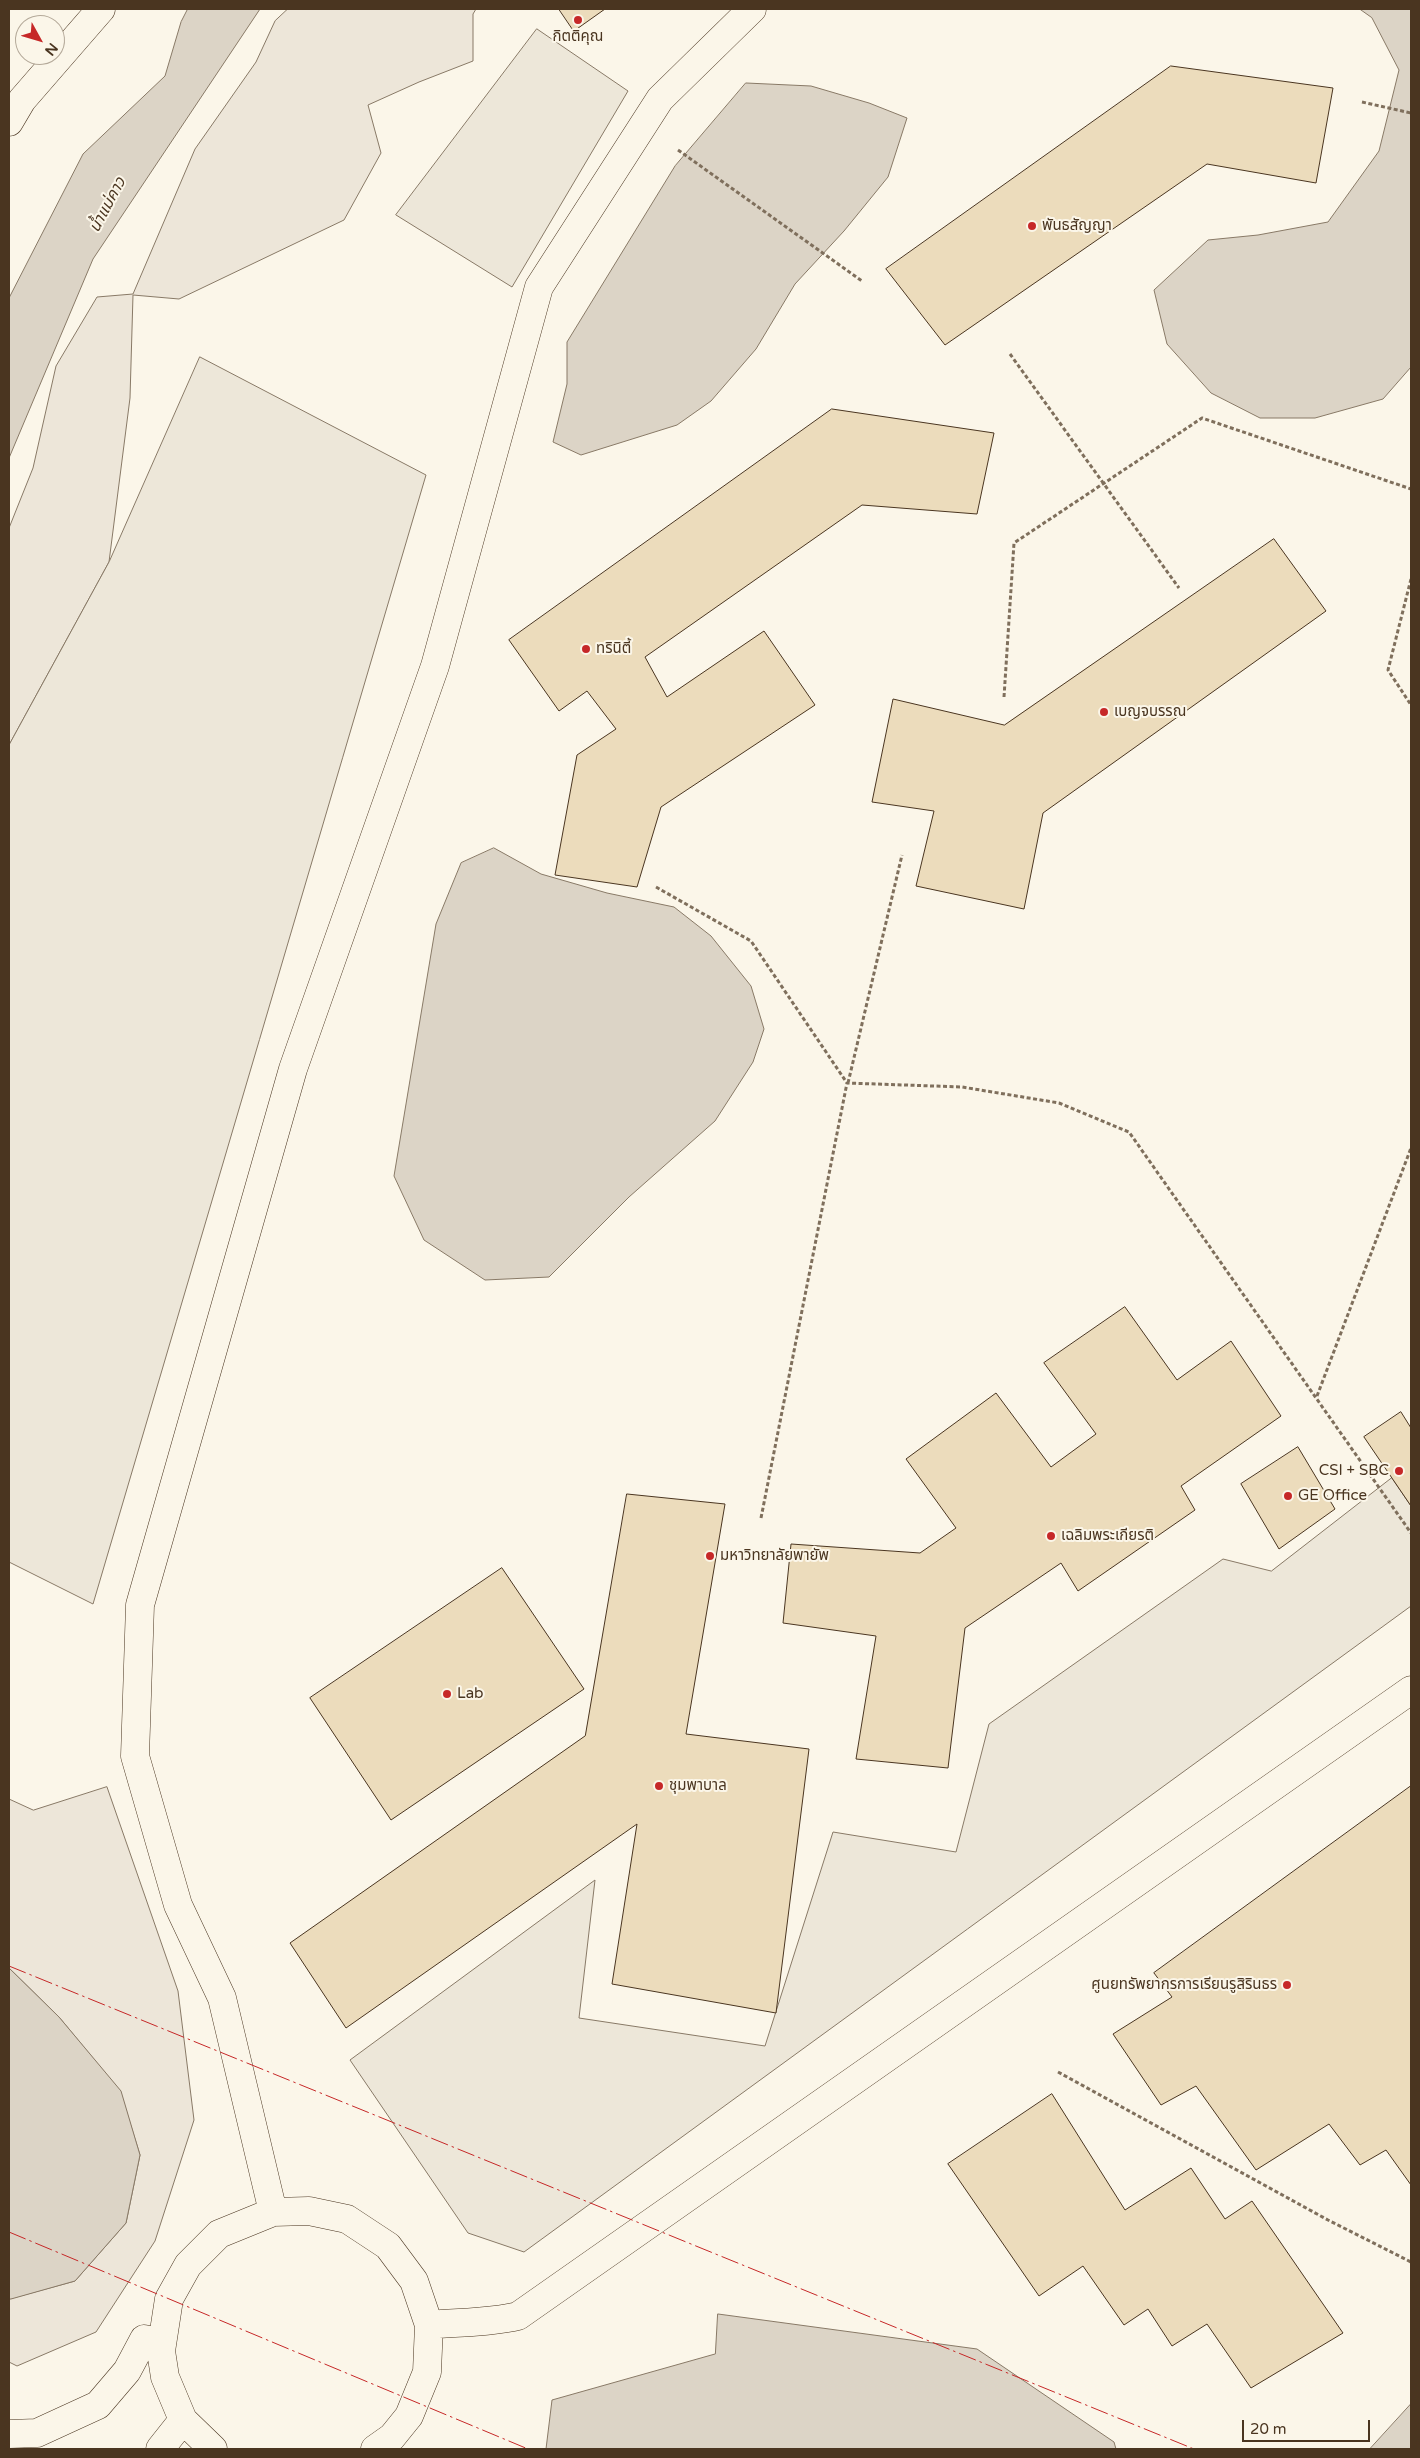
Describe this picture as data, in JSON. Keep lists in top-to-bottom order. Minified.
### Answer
{"water":["น้ำแม่คาว"],"places":["กิตติคุณ","พันธสัญญา","ทรินิตี้","เบญจบรรณ","CSI + SBC","GE Office","เฉลิมพระเกียรติ","มหาวิทยาลัยพายัพ","Lab","ชุมพาบาล","ศูนยทรัพยากรการเรียนรูสิรินธร"],"scale_bar":"20 m","north":"bottom right"}
